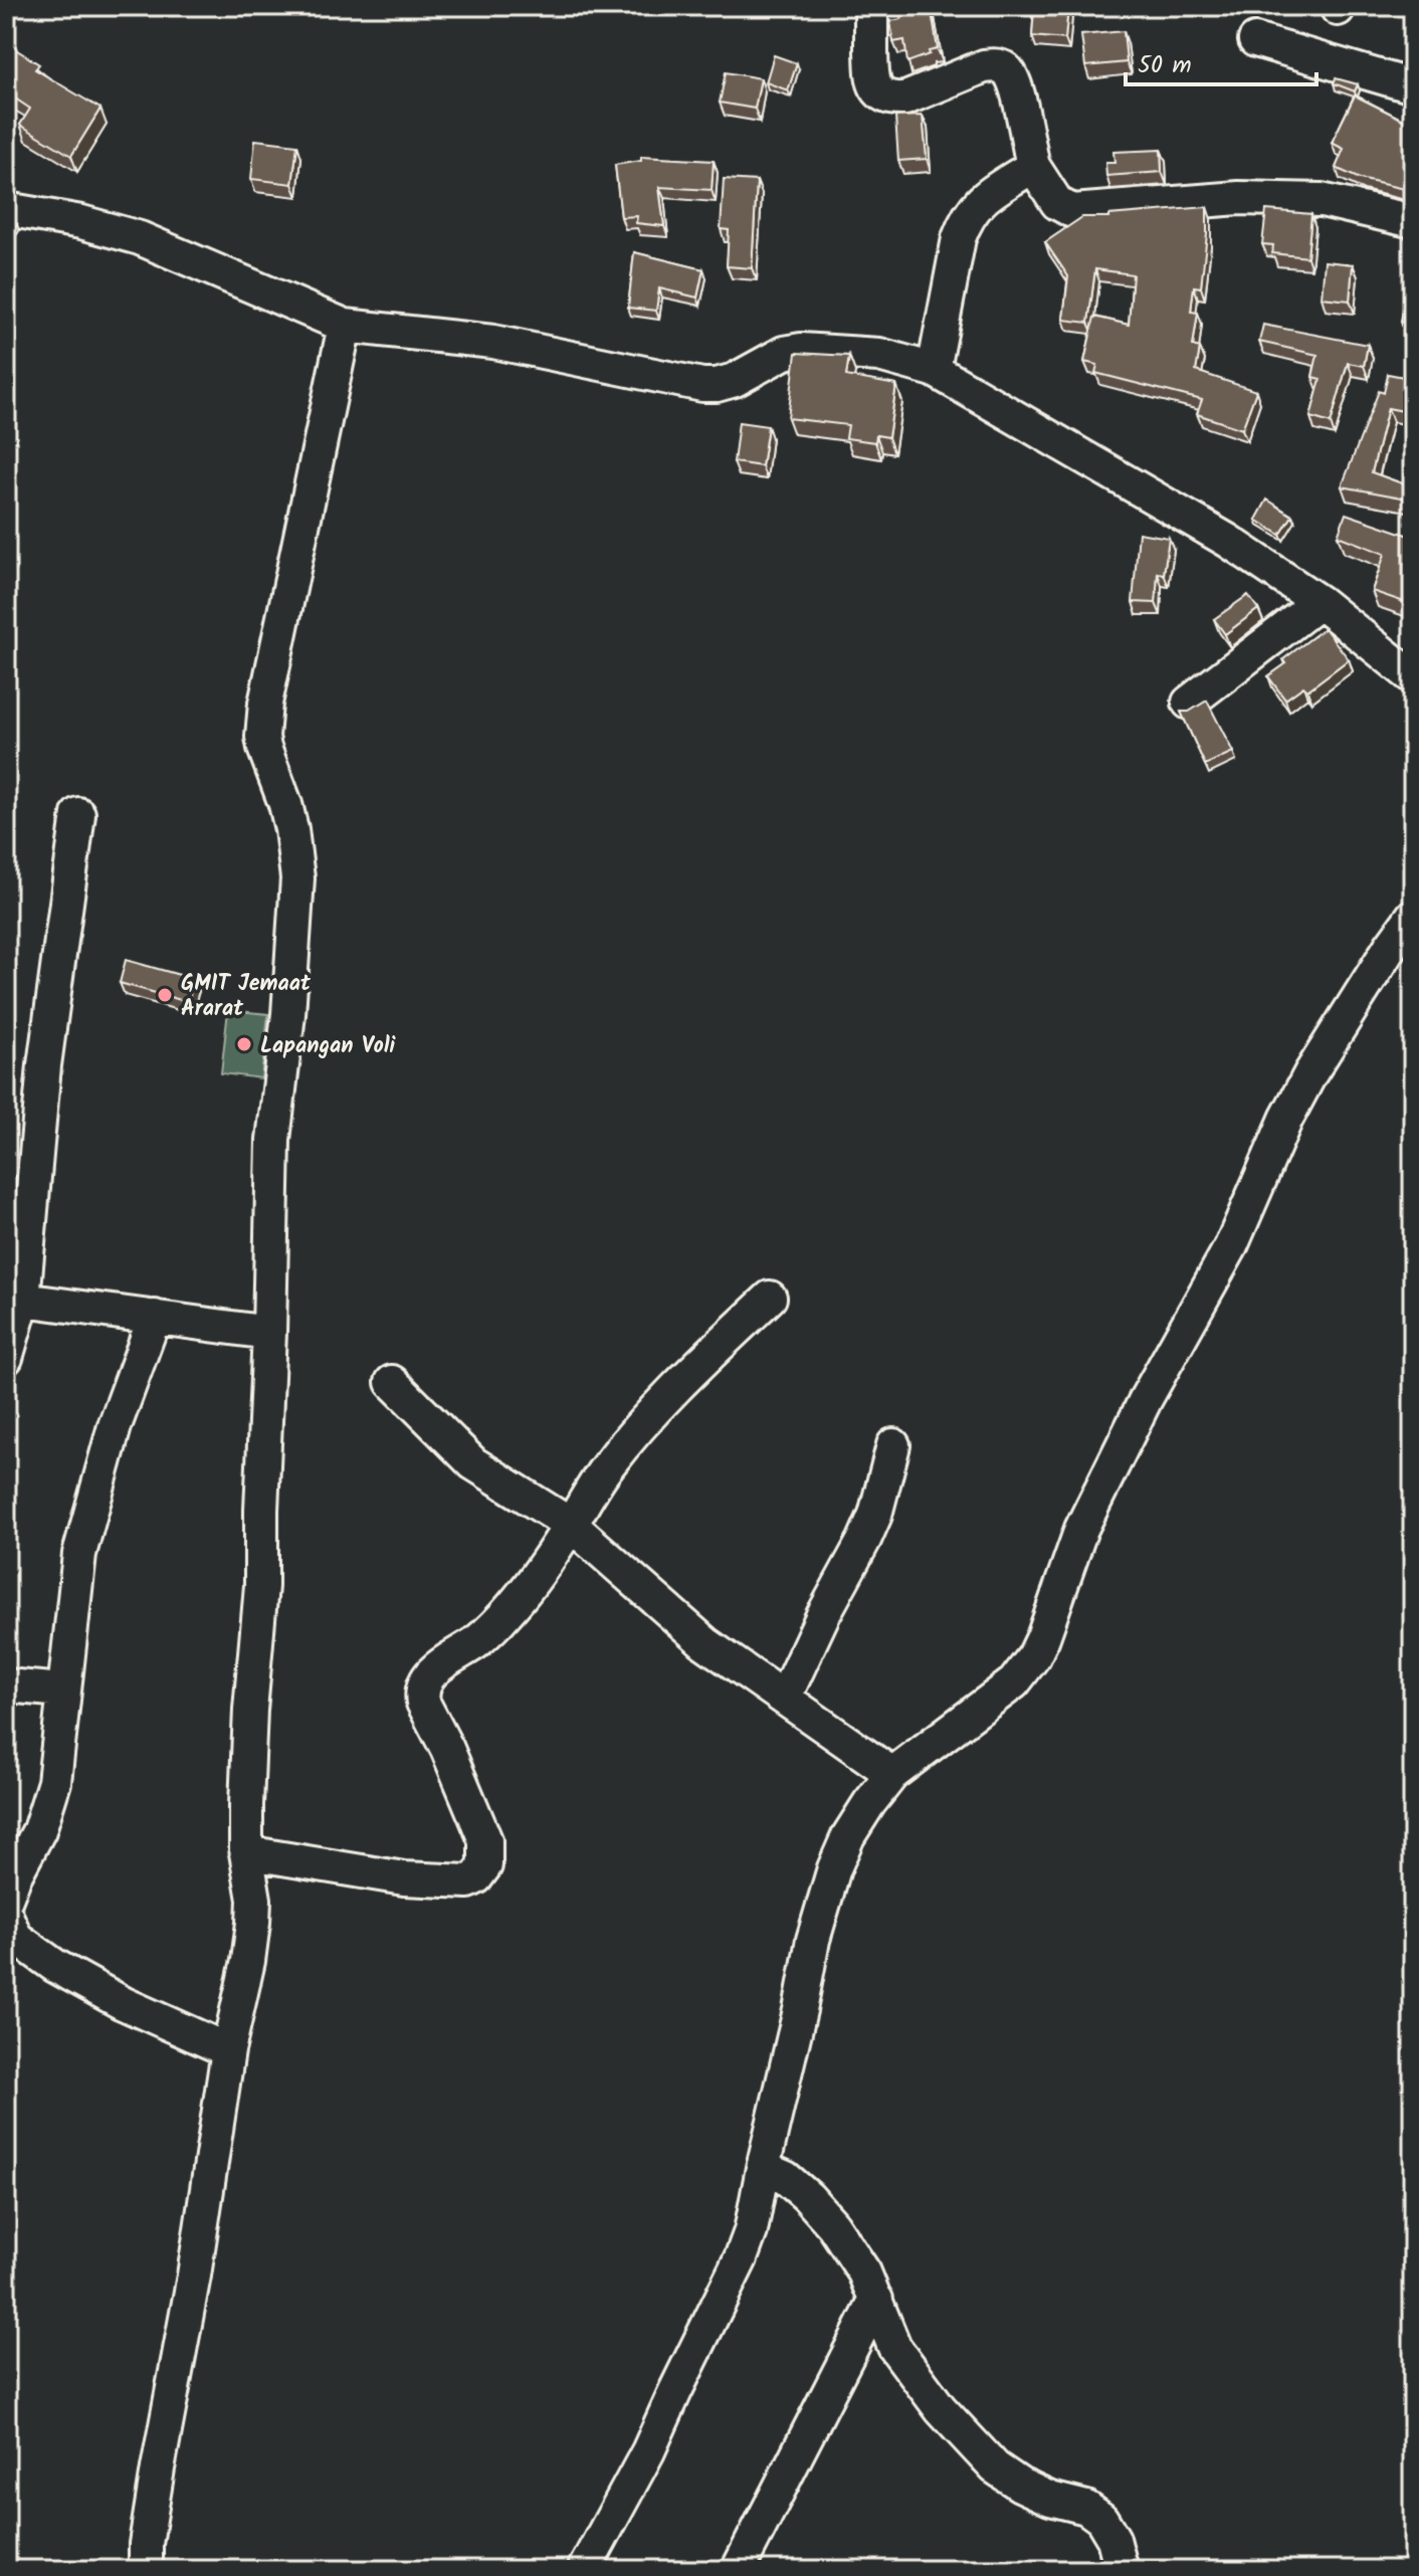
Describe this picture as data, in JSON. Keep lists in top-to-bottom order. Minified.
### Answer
{"places":["GMIT Jemaat Ararat","Lapangan Voli"],"scale_bar":"50 m"}
